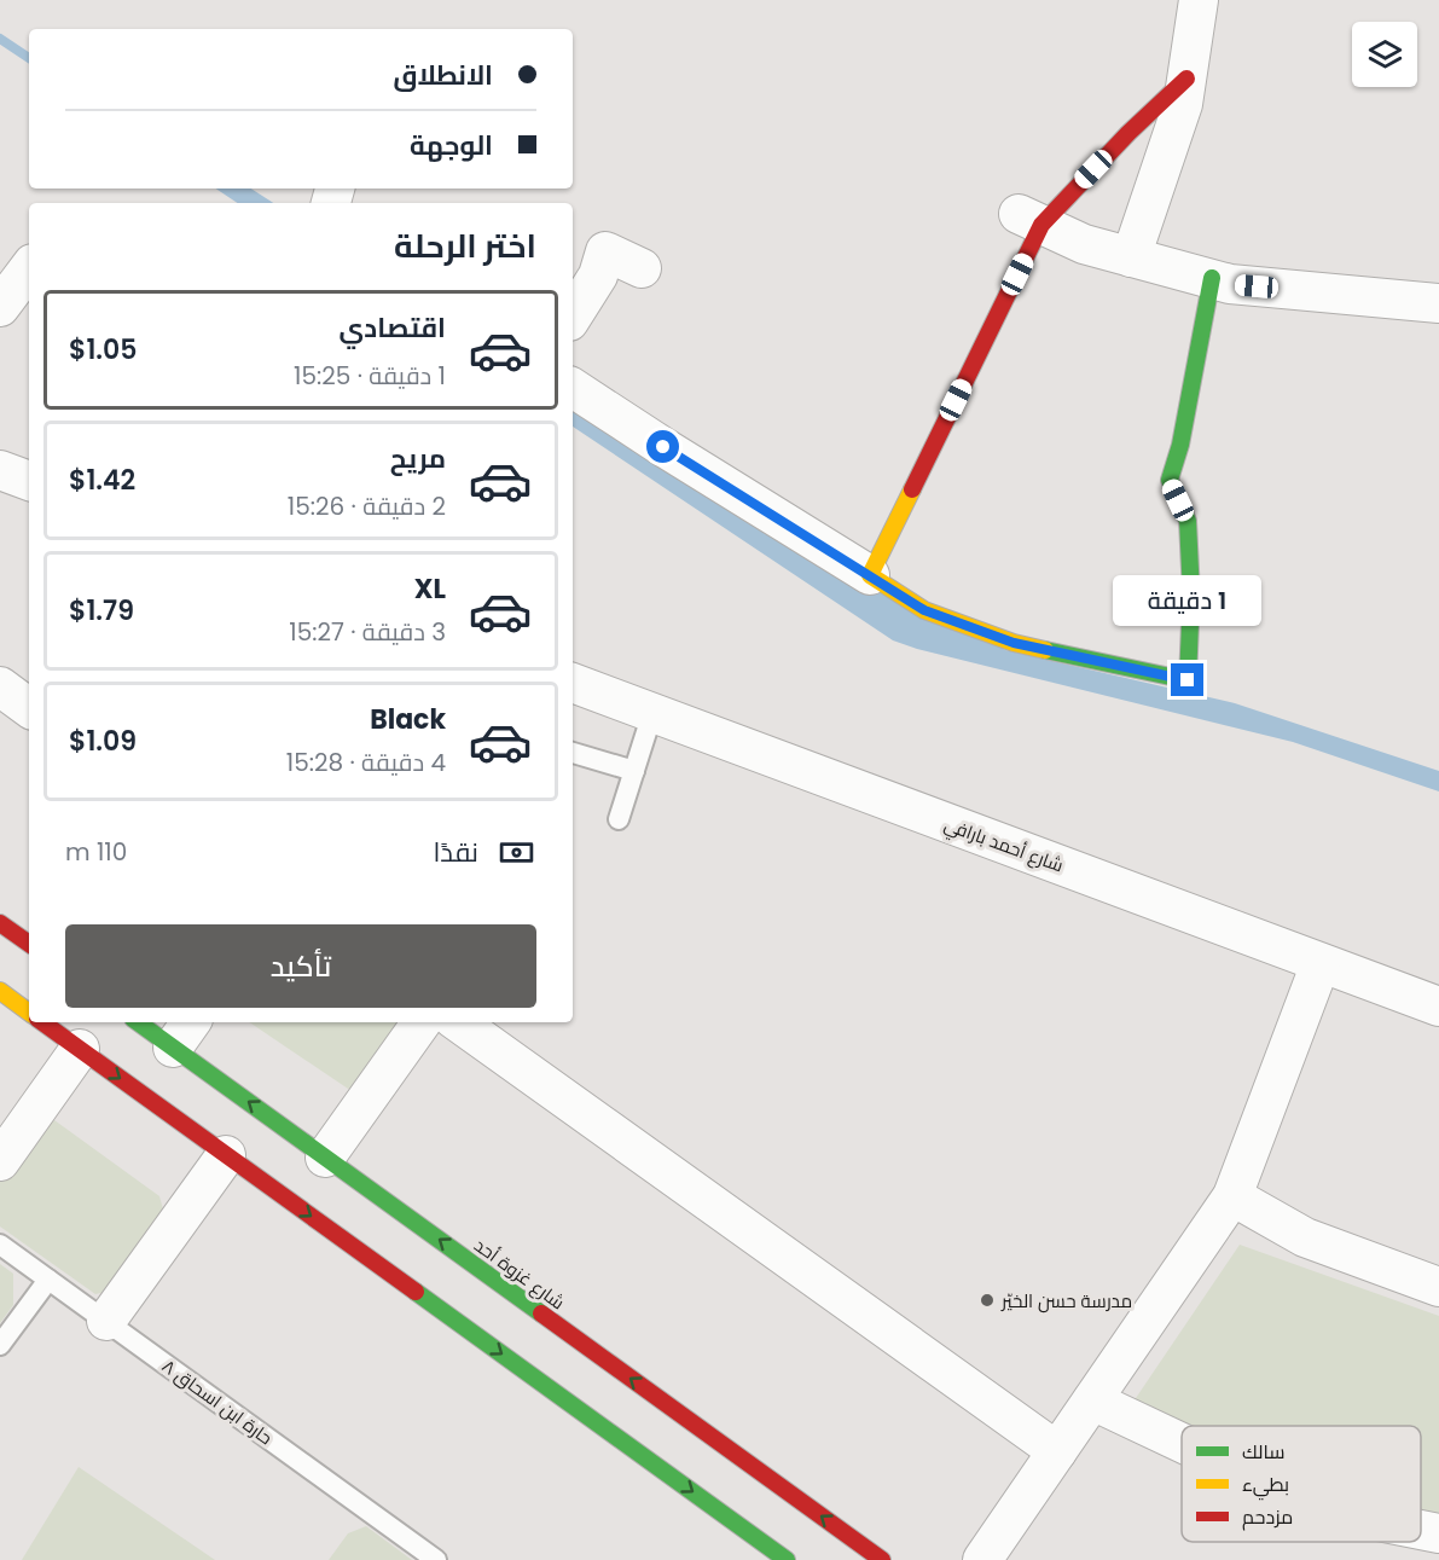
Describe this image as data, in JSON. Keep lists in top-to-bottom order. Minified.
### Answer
{"streets":{"main road":["شارع غزوة أحد"],"street":["شارع أحمد بارافي"],"lane":["حارة ابن اسحاق ٨"]},"places":["مدرسة حسن الخيّر"],"legend":["سالك","بطيء","مزدحم"],"page":{"banner":["الانطلاق","الوجهة"],"heading":"اختر الرحلة","list":[{"name":"اقتصادي","note":"1 دقيقة · 15:25","value":"$1.05"},{"name":"مريح","note":"2 دقيقة · 15:26","value":"$1.42"},{"name":"XL","note":"3 دقيقة · 15:27","value":"$1.79"},{"name":"Black","note":"4 دقيقة · 15:28","value":"$1.09"}],"bubble":"1 دقيقة","pay":["نقدًا","110 m"],"buttons":"تأكيد"}}
